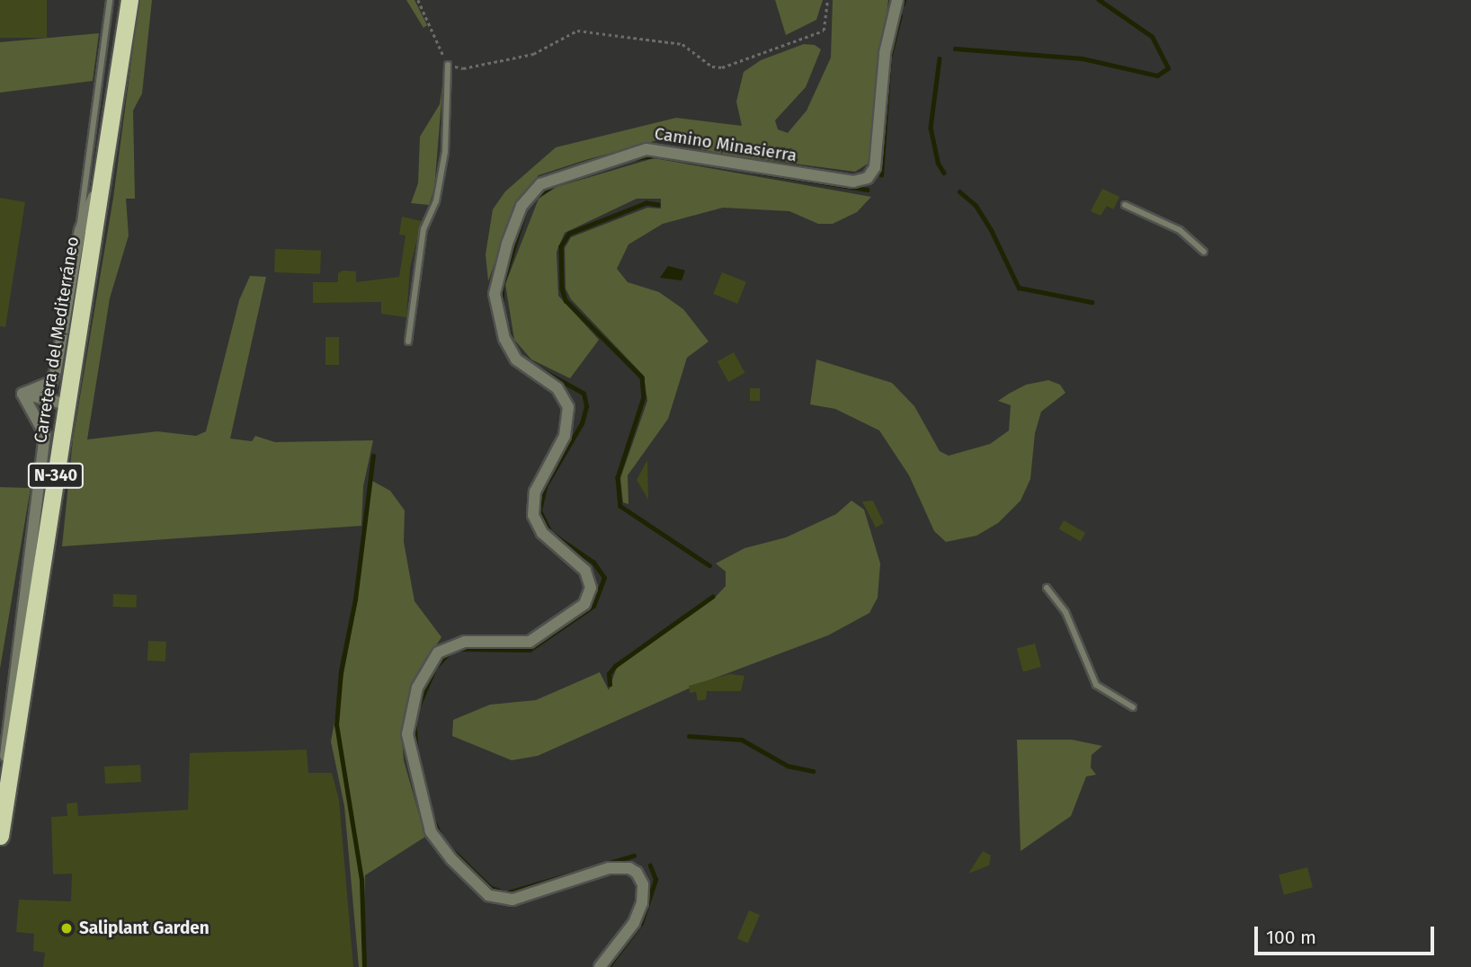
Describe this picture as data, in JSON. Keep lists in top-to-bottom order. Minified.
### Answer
{"streets":{"highway":["Carretera del Mediterráneo","N-340"],"street":["Camino Minasierra"]},"places":["Saliplant Garden"],"scale_bar":"100 m"}
